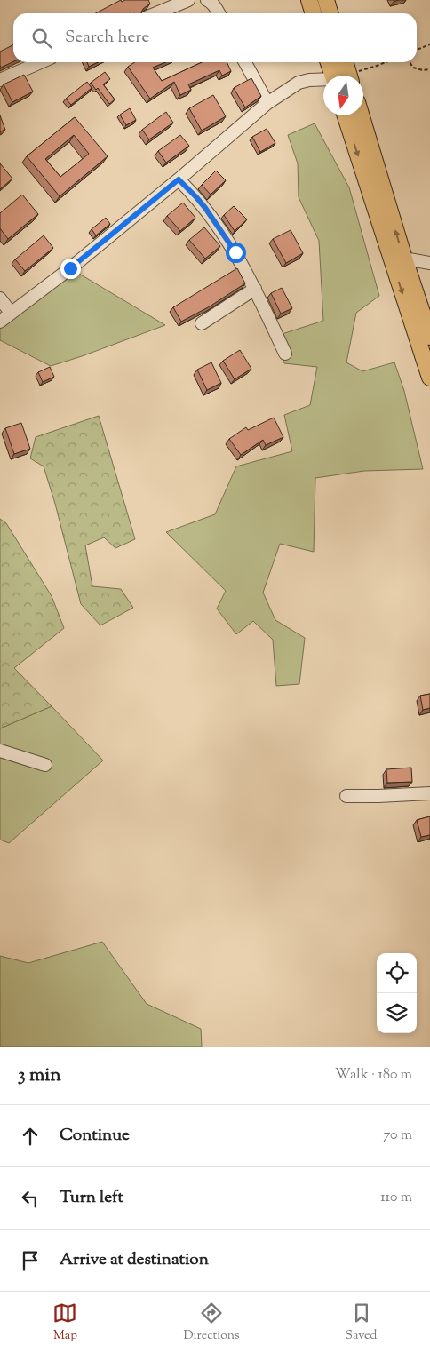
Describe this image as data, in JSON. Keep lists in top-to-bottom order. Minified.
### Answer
{"north":"bottom","page":{"search":"Search here","heading":["3 min","Walk · 180 m"],"list":[["Continue","70 m"],["Turn left","110 m"],"Arrive at destination"],"nav":["Map","Directions","Saved"]}}
